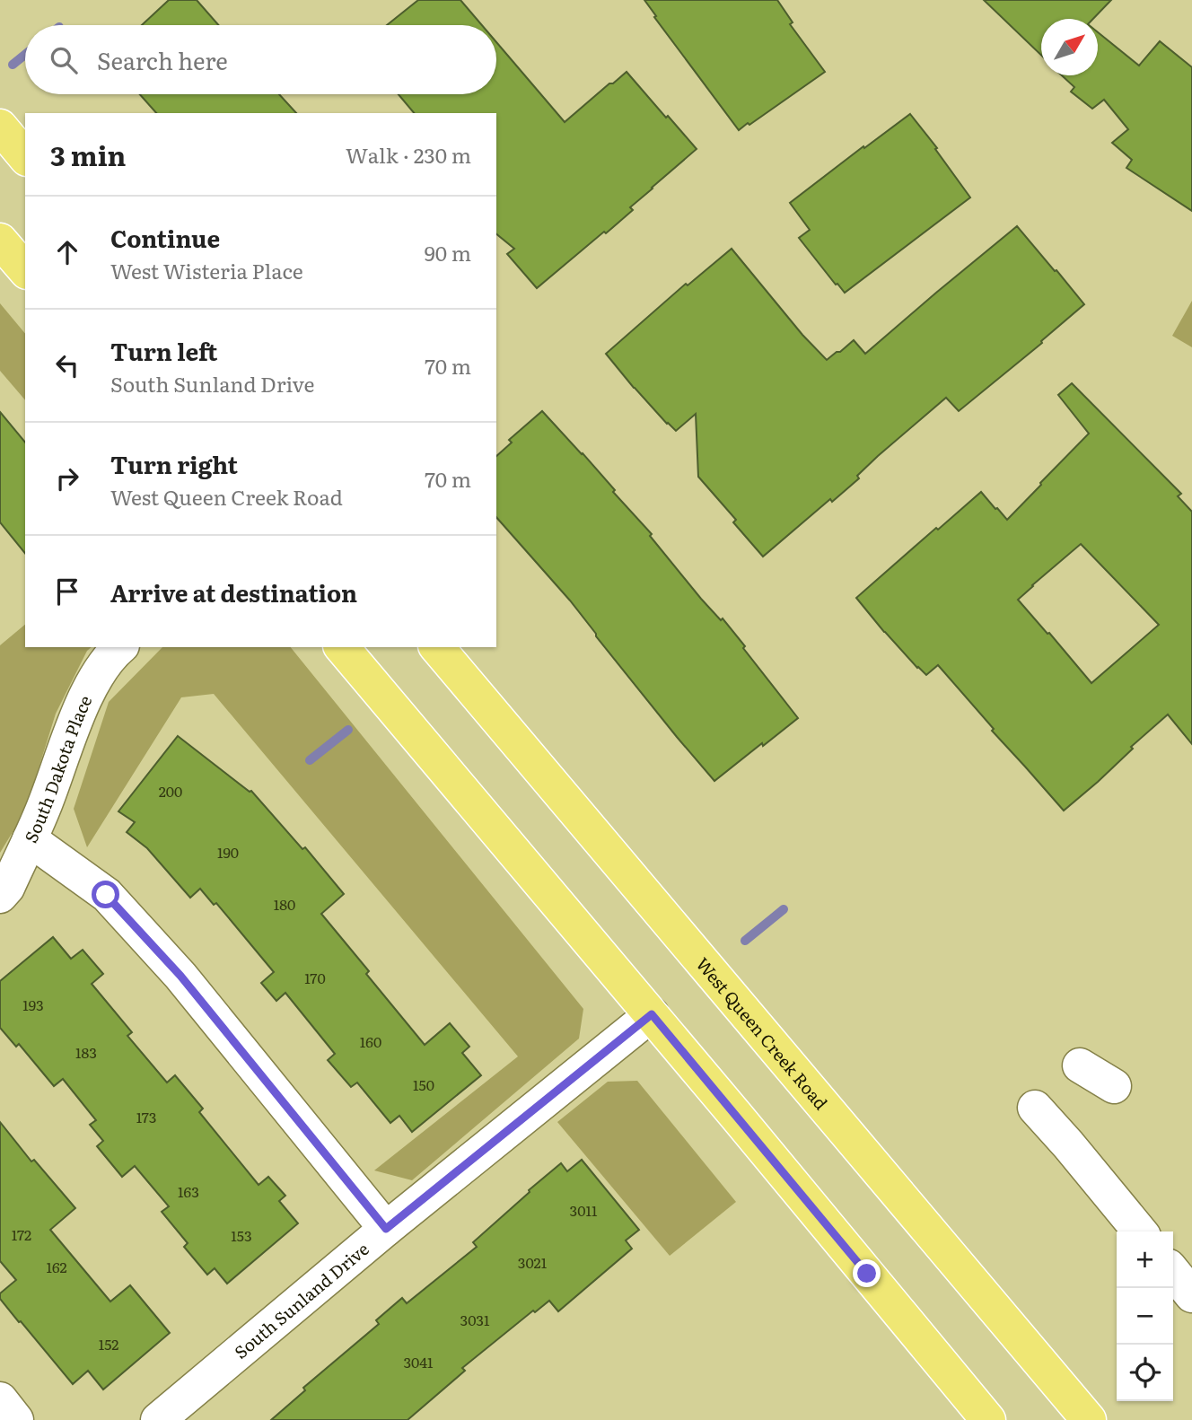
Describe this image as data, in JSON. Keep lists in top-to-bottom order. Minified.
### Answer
{"streets":{"main road":["West Queen Creek Road"],"street":["South Dakota Place","South Sunland Drive"]},"house_numbers":["200","190","180","170","193","160","183","150","173","163","3011","172","153","3021","162","3031","152","3041"],"north":"top right","page":{"search":"Search here","heading":["3 min","Walk · 230 m"],"list":[["Continue","West Wisteria Place","90 m"],["Turn left","South Sunland Drive","70 m"],["Turn right","West Queen Creek Road","70 m"],"Arrive at destination"],"map_buttons":["+","−"]}}
